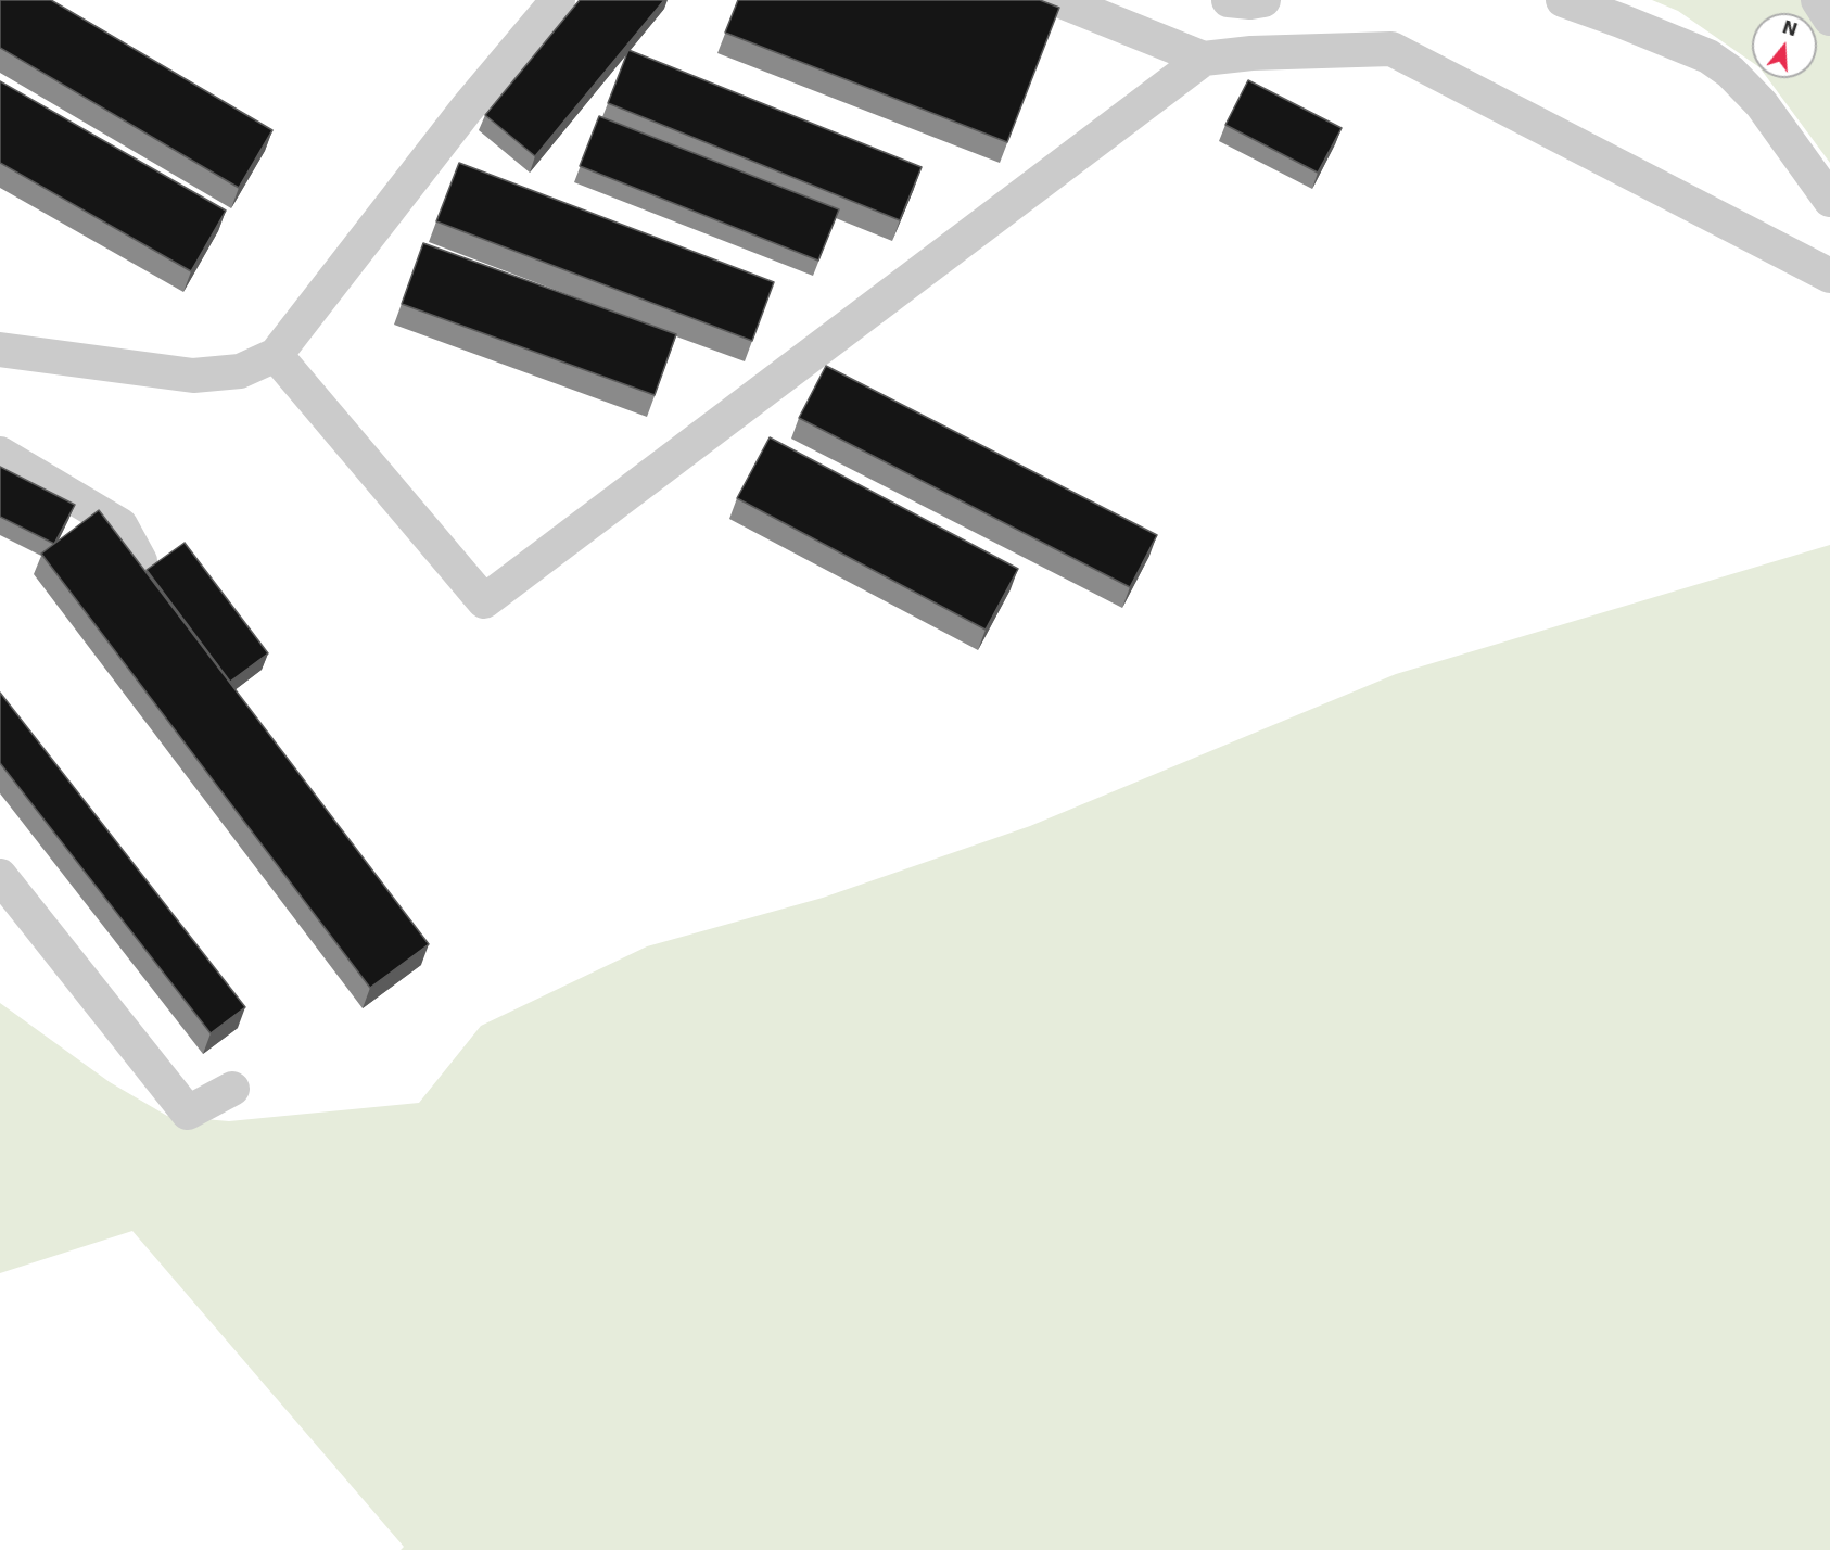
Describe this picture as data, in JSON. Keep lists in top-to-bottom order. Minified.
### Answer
{"north":"top"}
